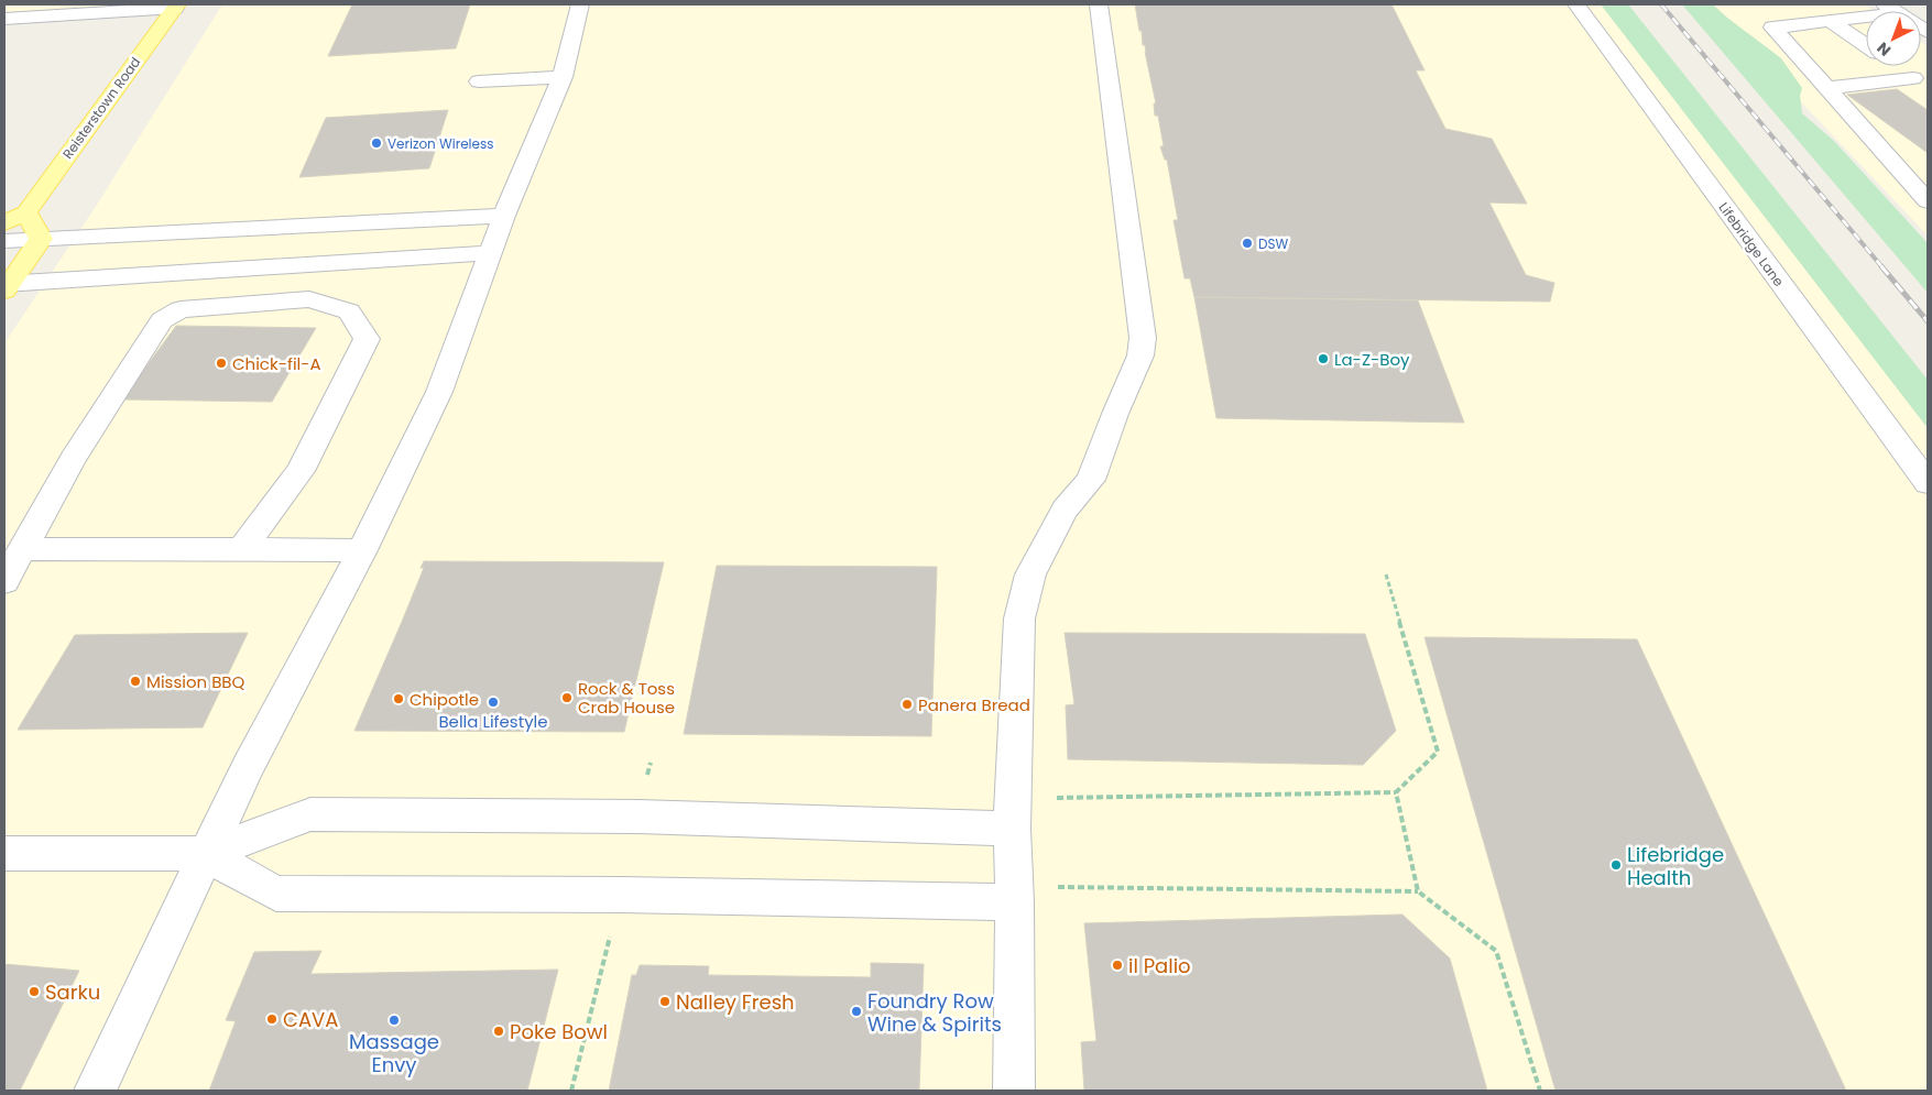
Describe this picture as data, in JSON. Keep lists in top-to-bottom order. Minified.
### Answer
{"streets":{"main road":["Reisterstown Road"],"street":["Lifebridge Lane"]},"places":["Verizon Wireless","DSW","La-Z-Boy","Chick-fil-A","Mission BBQ","Rock & Toss Crab House","Chipotle","Bella Lifestyle","Panera Bread","Lifebridge Health","il Palio","Sarku","Nalley Fresh","Foundry Row Wine & Spirits","CAVA","Massage Envy","Poke Bowl"],"north":"bottom left"}
